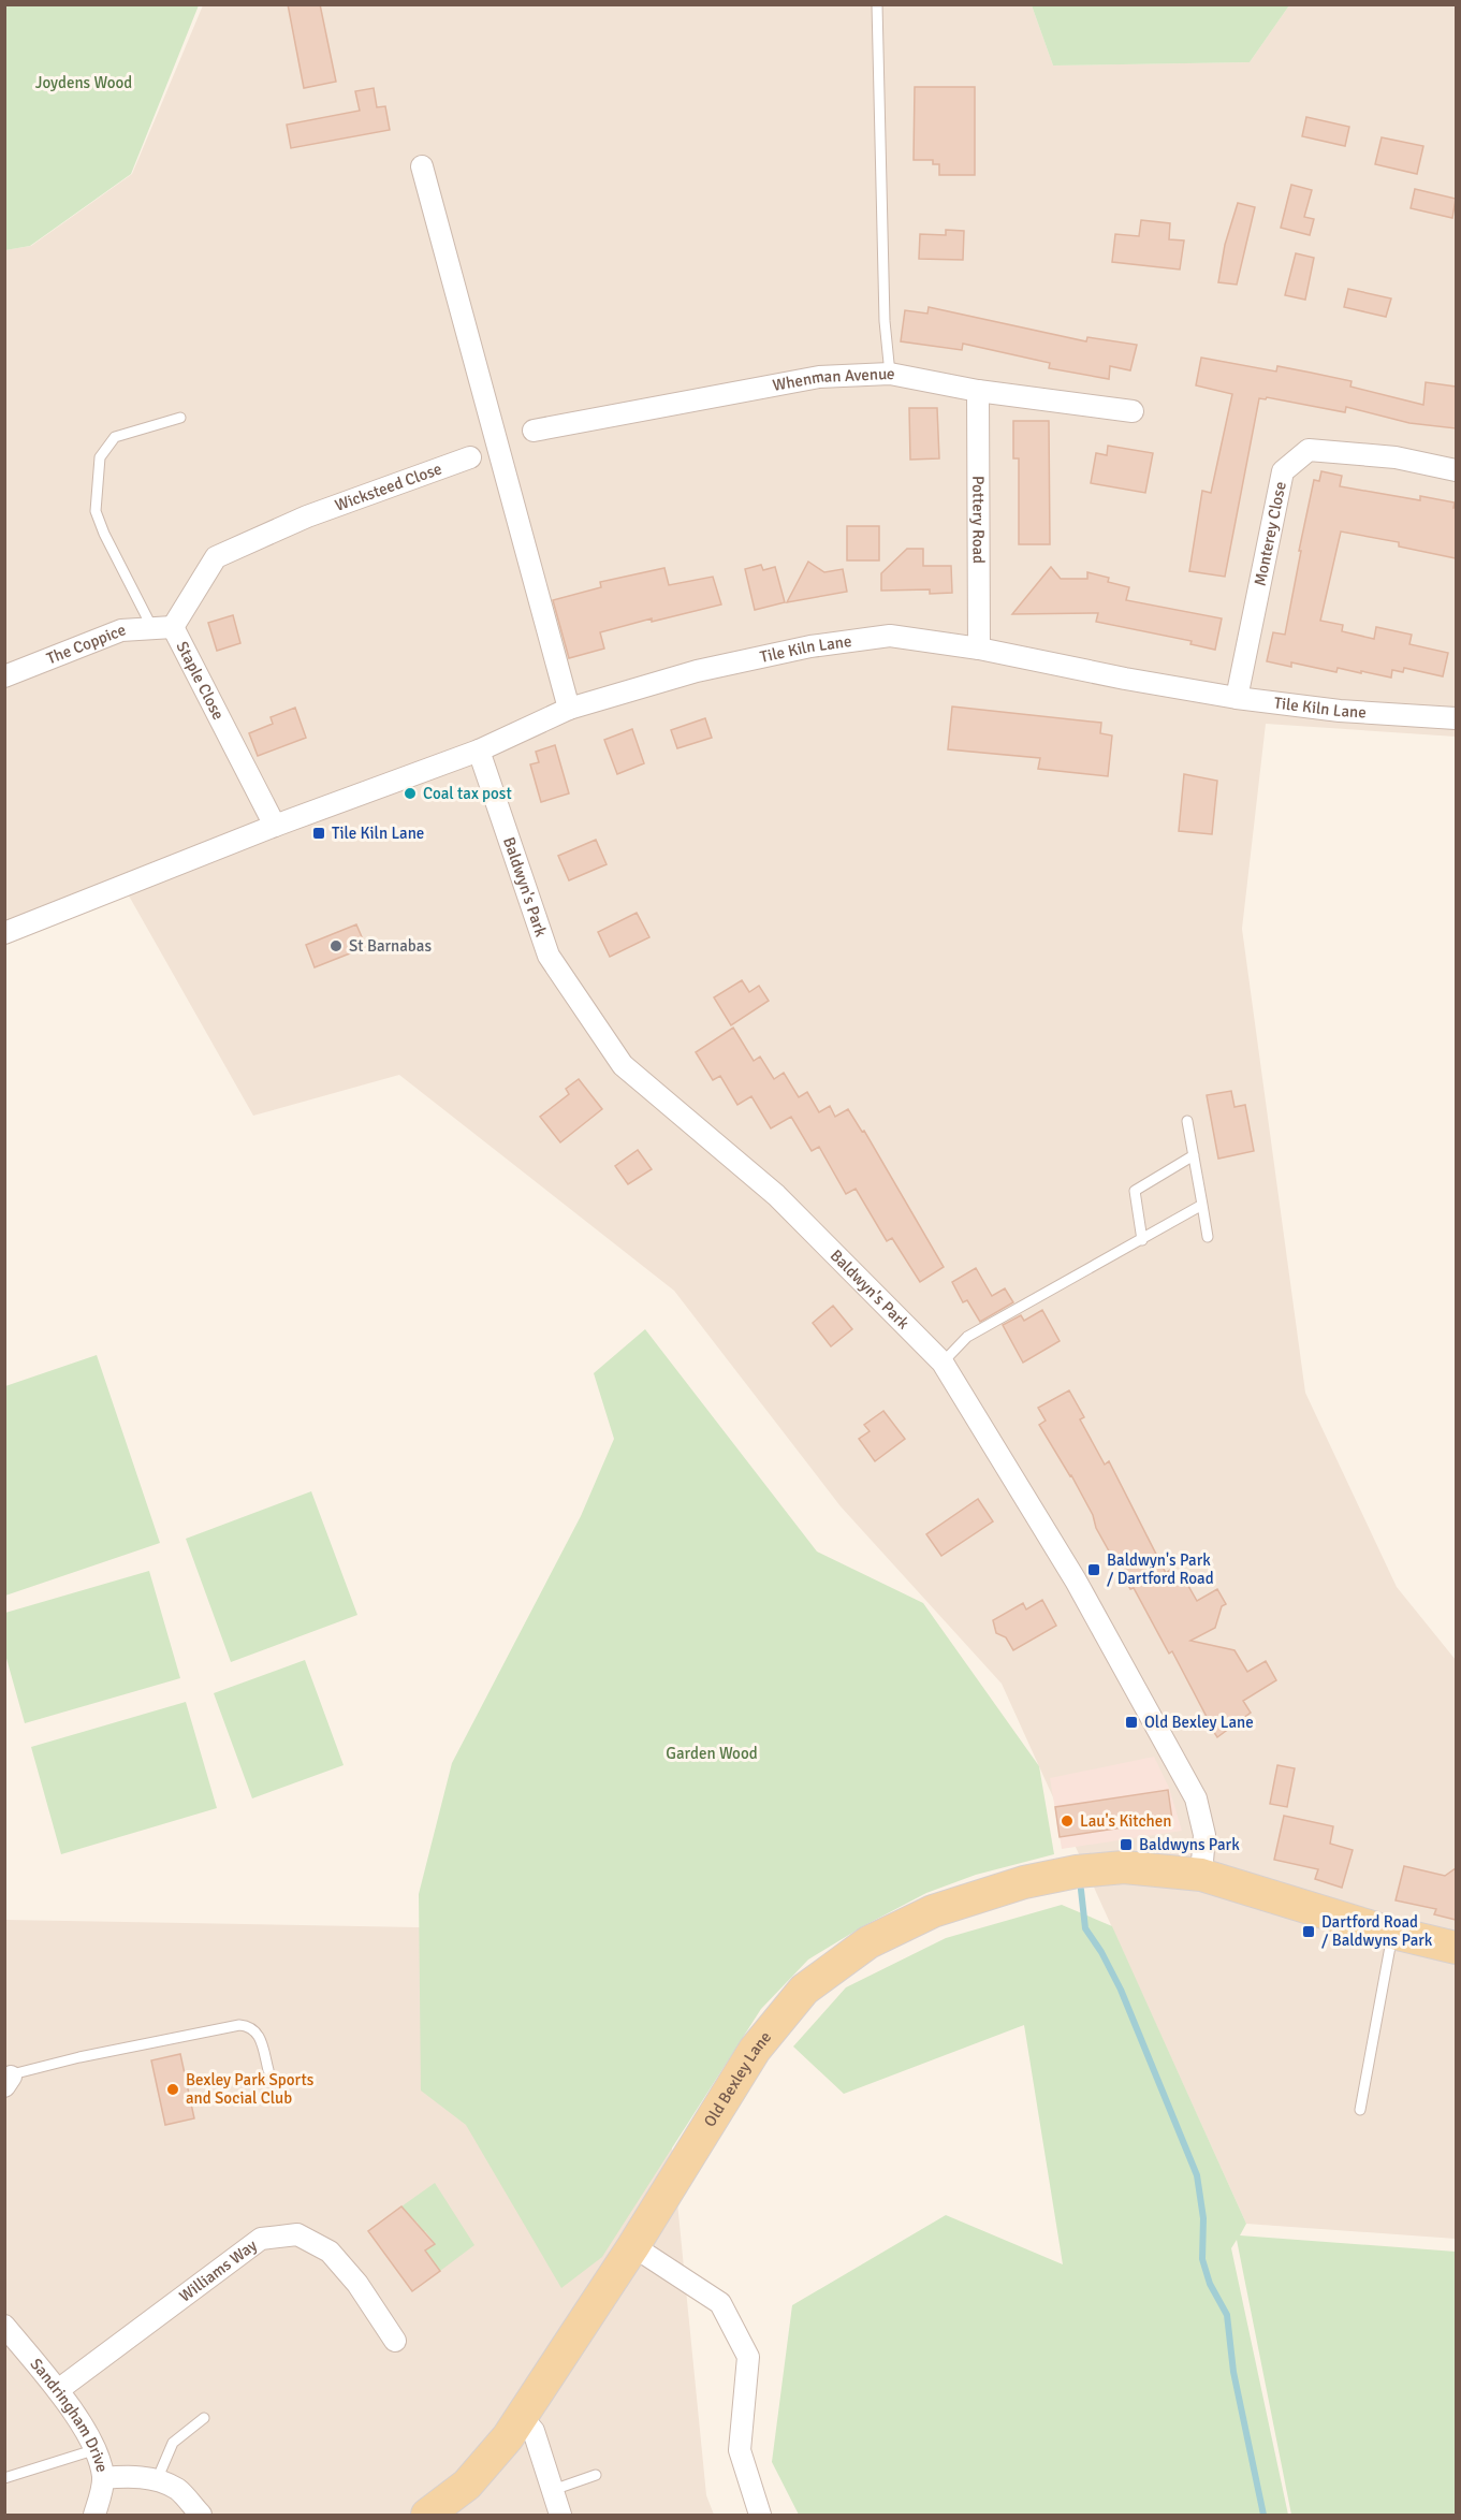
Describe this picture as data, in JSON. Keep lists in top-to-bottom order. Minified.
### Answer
{"streets":{"main road":["Old Bexley Lane"],"street":["Whenman Avenue","Wicksteed Close","Pottery Road","Monterey Close","The Coppice","Tile Kiln Lane","Staple Close","Baldwyn's Park","Williams Way","Sandringham Drive"]},"crossings":[["Whenman Avenue","Pottery Road"],["Wicksteed Close","Staple Close"],["Pottery Road","Tile Kiln Lane"],["Monterey Close","Tile Kiln Lane"],["The Coppice","Staple Close"],["Tile Kiln Lane","Staple Close"],["Tile Kiln Lane","Baldwyn's Park"],["Baldwyn's Park","Old Bexley Lane"],["Williams Way","Sandringham Drive"]],"parks":["Joydens Wood","Garden Wood"],"places":{"other":["Coal tax post","St Barnabas","Lau's Kitchen","Bexley Park Sports and Social Club"],"transit":["Tile Kiln Lane","Baldwyn's Park / Dartford Road","Old Bexley Lane","Baldwyns Park","Dartford Road / Baldwyns Park"]}}
